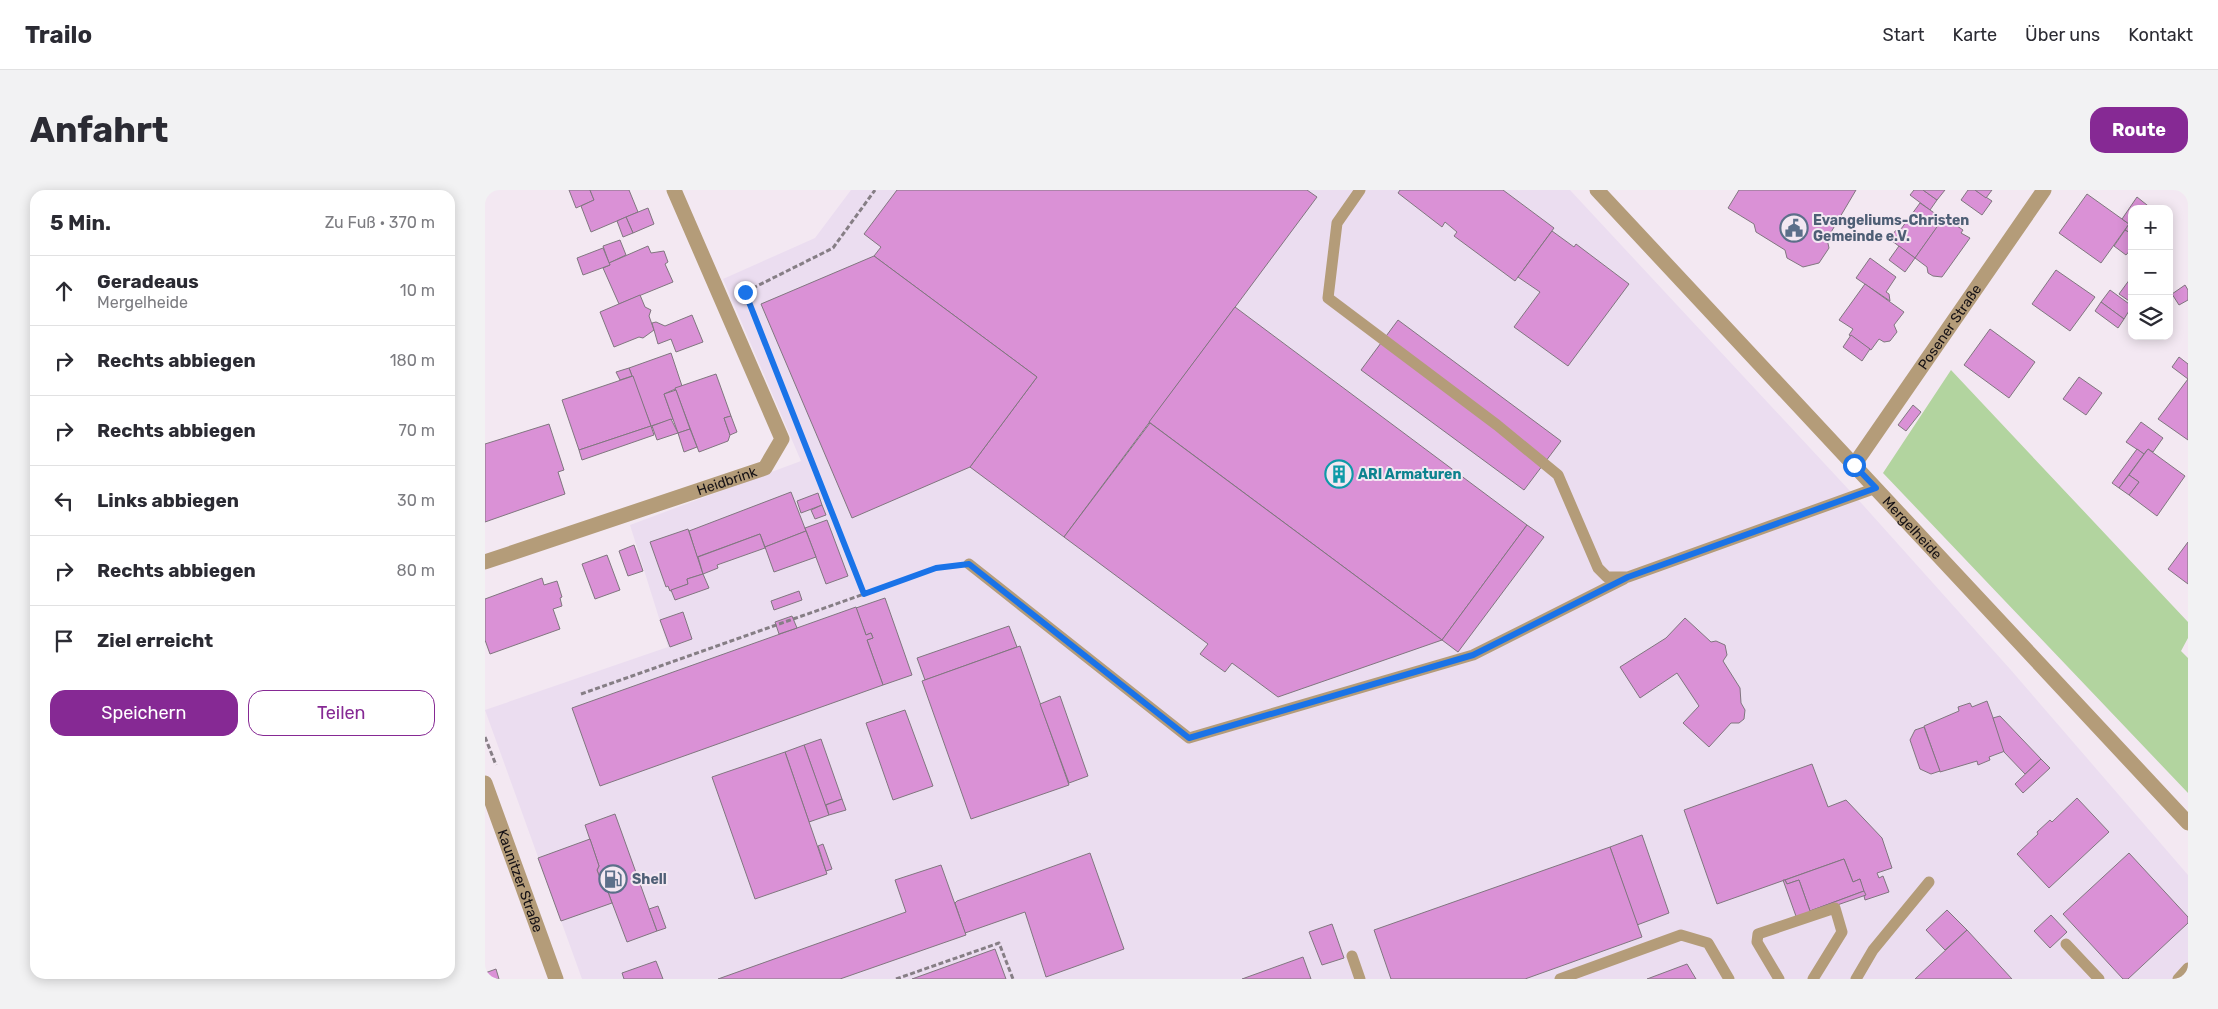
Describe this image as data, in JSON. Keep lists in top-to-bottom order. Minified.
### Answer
{"streets":{"street":["Posener Straße","Heidbrink","Mergelheide","Kaunitzer Straße"]},"crossings":[["Posener Straße","Mergelheide"]],"places":{"public building":["Evangeliums-Christen Gemeinde e.V."],"building":["ARI Armaturen"],"fuel station":["Shell"]},"page":{"header":"Trailo","nav":["Start","Karte","Über uns","Kontakt"],"buttons":["Route",["Speichern","Teilen"]],"title":"Anfahrt","heading":["5 Min.","Zu Fuß · 370 m"],"map_buttons":["+","−"],"list":[["Geradeaus","Mergelheide","10 m"],["Rechts abbiegen","180 m"],["Rechts abbiegen","70 m"],["Links abbiegen","30 m"],["Rechts abbiegen","80 m"],"Ziel erreicht"]}}
